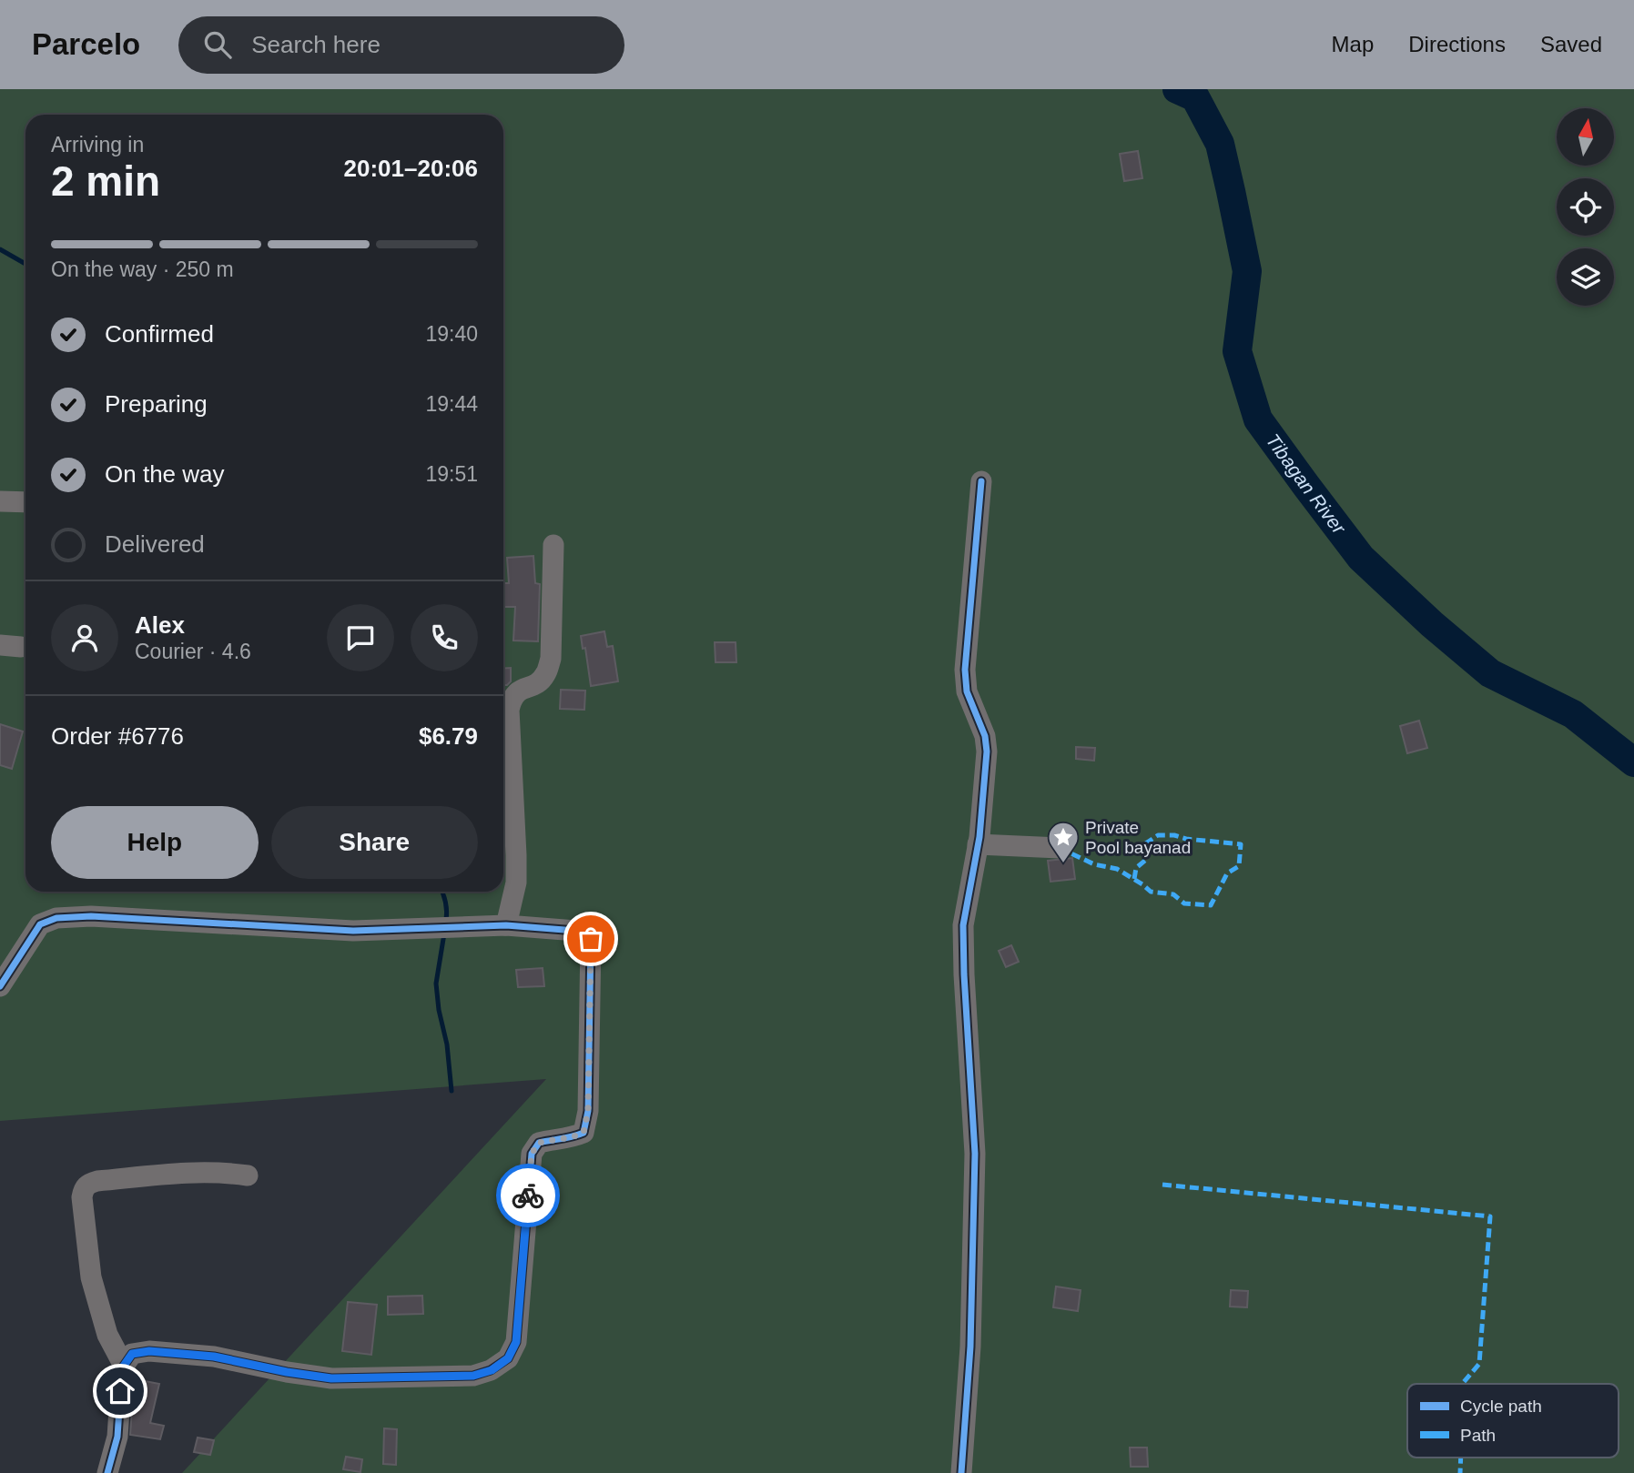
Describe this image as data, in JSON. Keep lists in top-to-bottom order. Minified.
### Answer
{"water":["Tibagan River"],"places":{"place":["Private Pool bayanad"]},"legend":["Cycle path","Path"],"north":"top","page":{"header":"Parcelo","search":"Search here","nav":["Map","Directions","Saved"],"heading":["2 min","Arriving in","20:01–20:06"],"panel":["Alex","Courier · 4.6","Order #6776","$6.79"],"bar":"On the way · 250 m","list":[["Confirmed","19:40"],["Preparing","19:44"],["On the way","19:51"],"Delivered"],"buttons":["Help","Share"]}}
